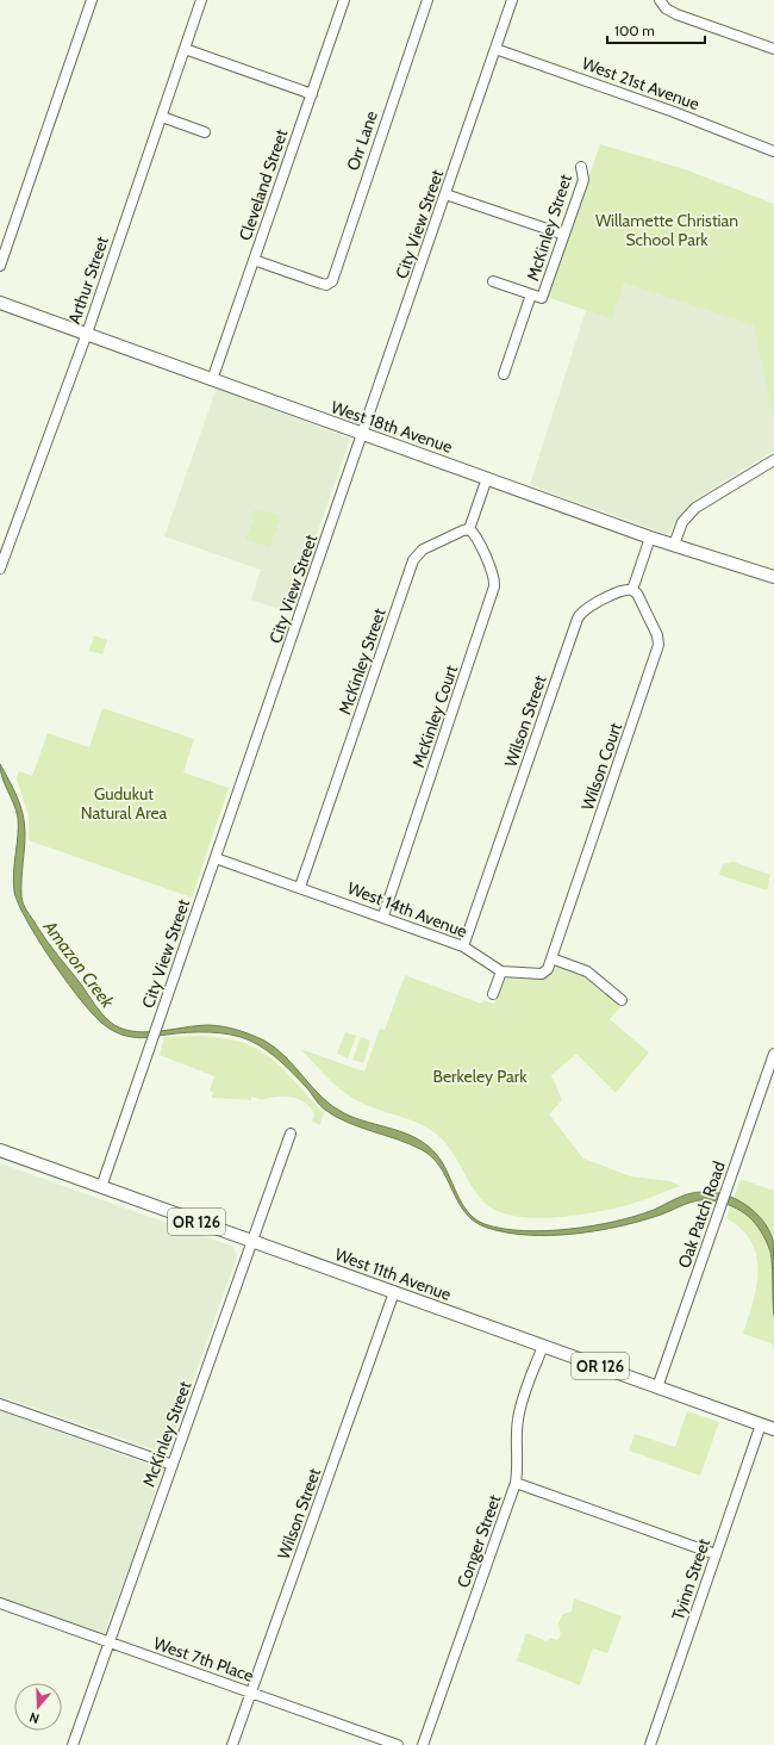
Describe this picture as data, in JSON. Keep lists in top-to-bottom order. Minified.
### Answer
{"streets":{"main road":["West 18th Avenue","OR 126","West 11th Avenue"],"street":["West 21st Avenue","Orr Lane","Cleveland Street","City View Street","McKinley Street","Arthur Street","McKinley Court","Wilson Street","Wilson Court","West 14th Avenue","Oak Patch Road","Conger Street","Tyinn Street","West 7th Place"]},"crossings":[["West 21st Avenue","City View Street"],["Orr Lane","Cleveland Street"],["Cleveland Street","West 18th Avenue"],["City View Street","West 18th Avenue"],["City View Street","West 14th Avenue"],["City View Street","West 11th Avenue"],["McKinley Street","McKinley Court"],["McKinley Street","West 14th Avenue"],["McKinley Street","West 11th Avenue"],["McKinley Street","West 7th Place"],["Arthur Street","West 18th Avenue"],["McKinley Court","West 14th Avenue"],["Wilson Street","Wilson Court"],["Wilson Street","West 14th Avenue"],["Wilson Street","West 11th Avenue"],["Wilson Street","West 7th Place"],["Oak Patch Road","West 11th Avenue"],["West 11th Avenue","Conger Street"],["West 11th Avenue","Tyinn Street"]],"water":["Amazon Creek"],"parks":["Willamette Christian School Park","Gudukut Natural Area","Berkeley Park"],"scale_bar":"100 m","north":"bottom"}
